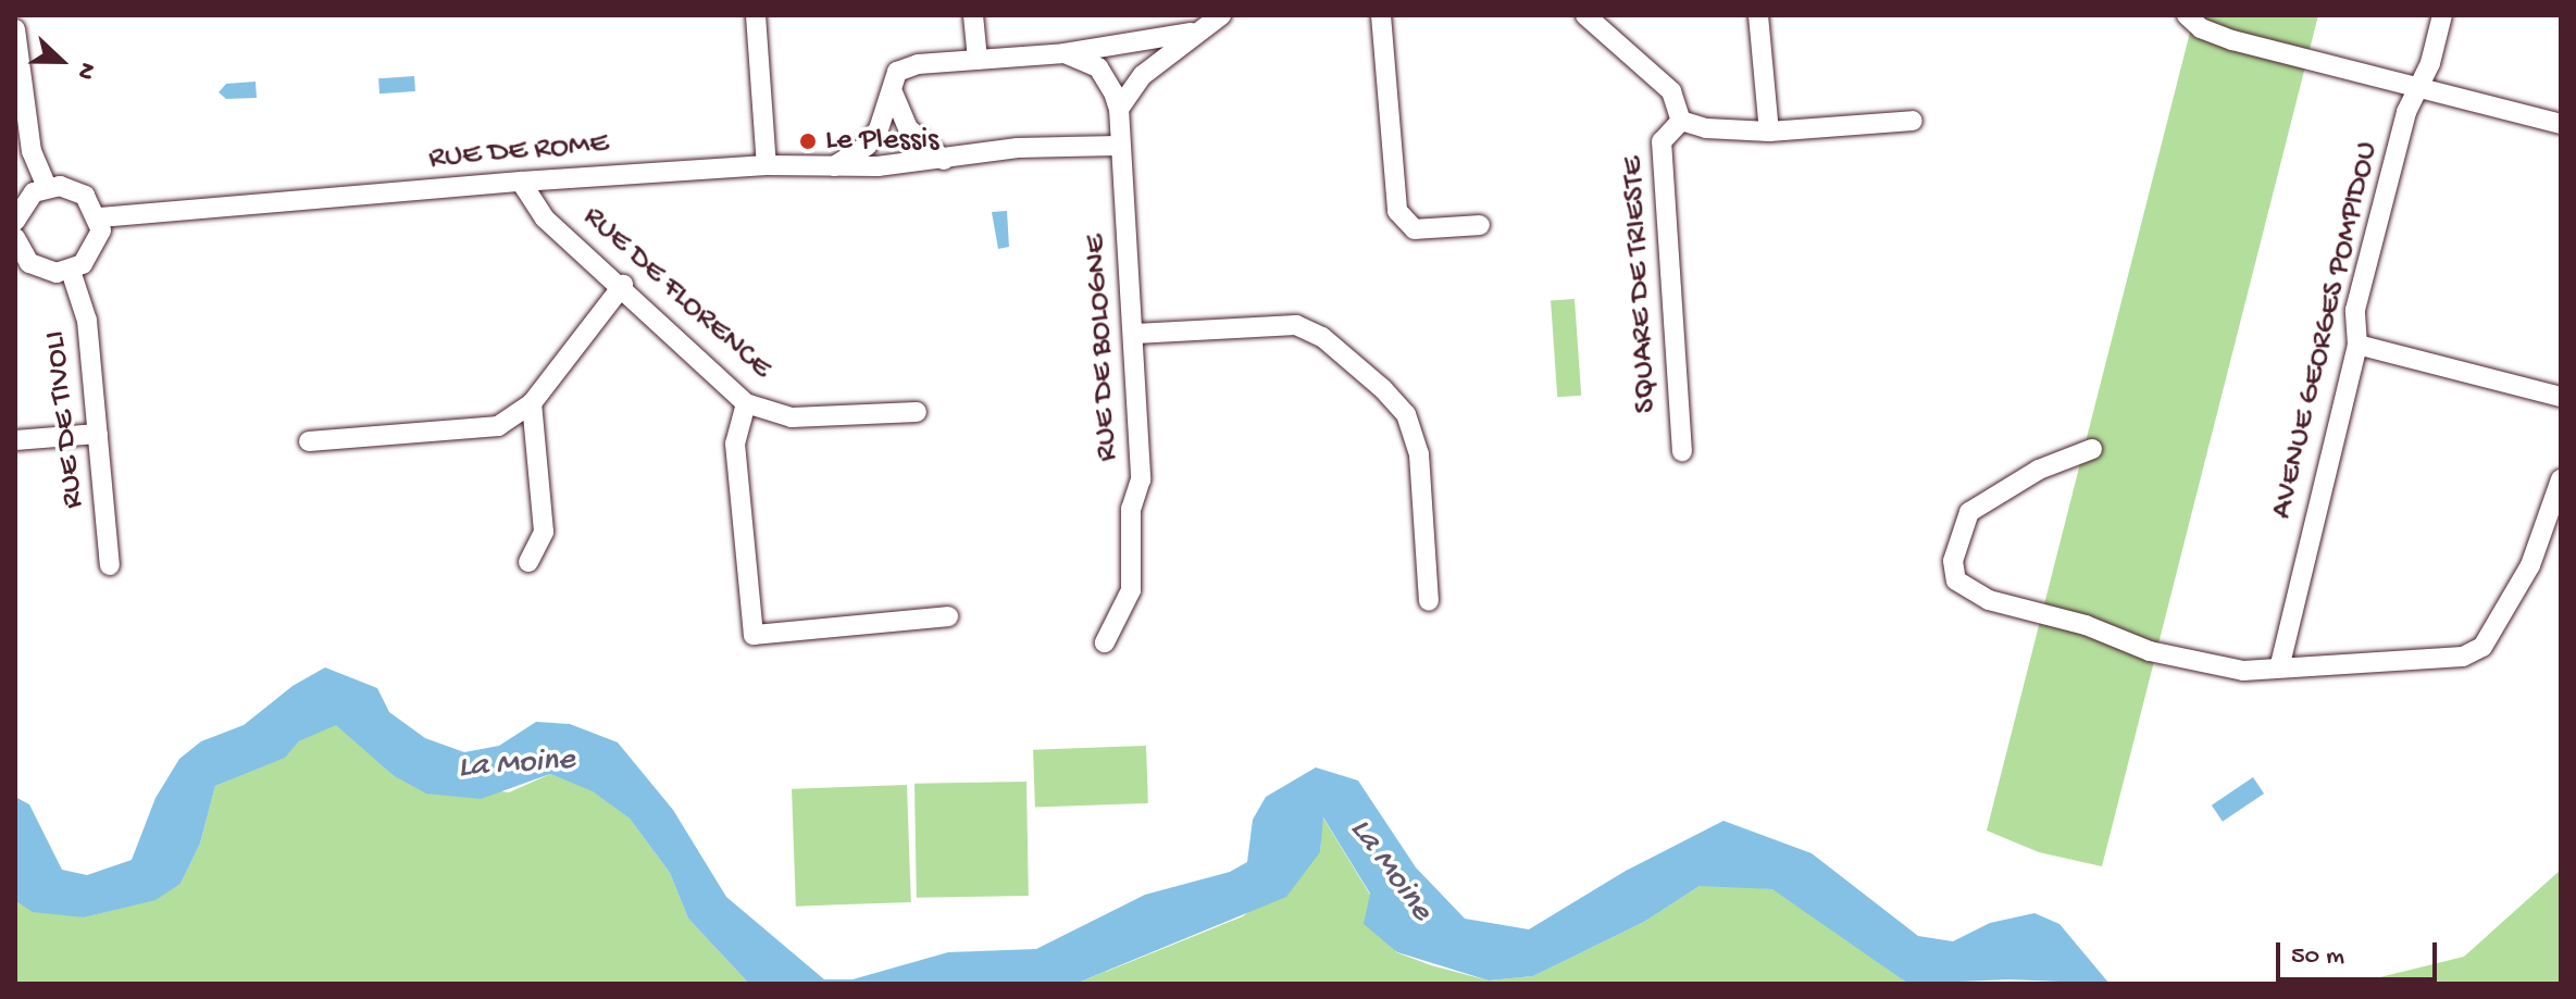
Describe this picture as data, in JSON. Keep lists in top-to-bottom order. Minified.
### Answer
{"streets":{"street":["RUE DE ROME","SQUARE DE TRIESTE","RUE DE FLORENCE","AVENUE GEORGES POMPIDOU","RUE DE BOLOGNE","RUE DE TIVOLI"]},"crossings":[["RUE DE ROME","RUE DE FLORENCE"],["RUE DE ROME","RUE DE BOLOGNE"]],"water":["La Moine"],"places":["Le Plessis"],"scale_bar":"50 m","north":"right"}
